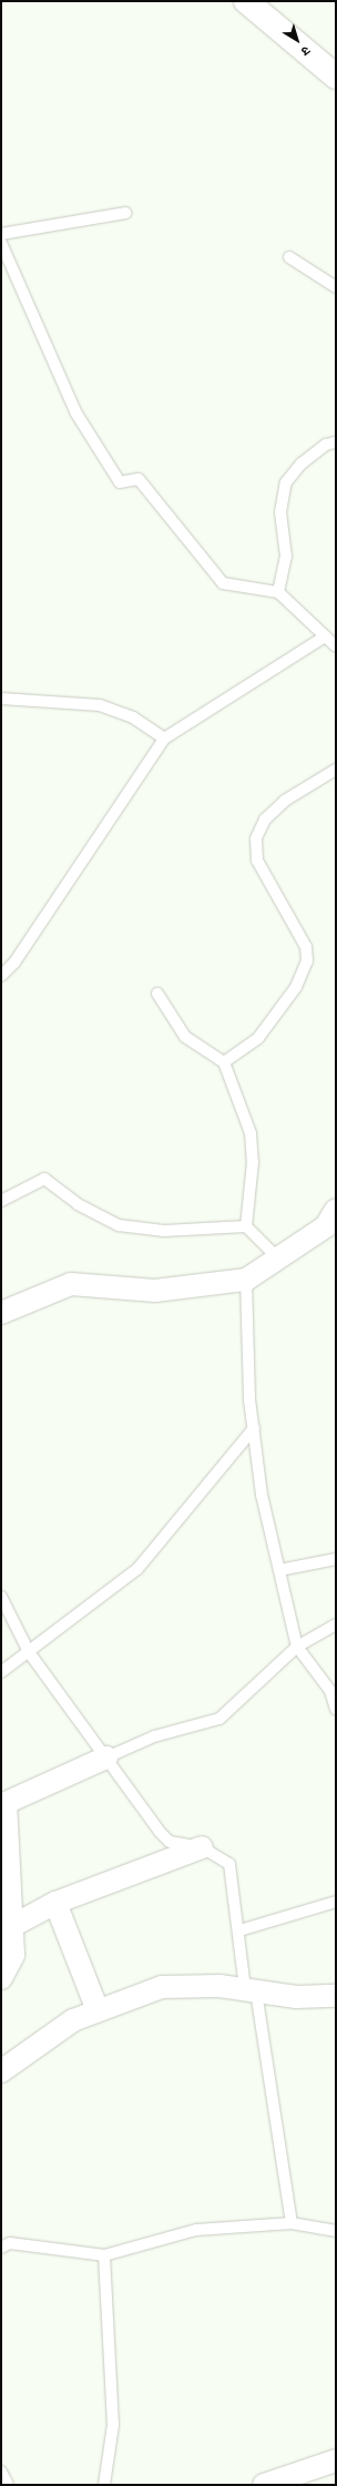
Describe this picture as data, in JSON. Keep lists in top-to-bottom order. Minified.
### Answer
{"north":"bottom right"}
